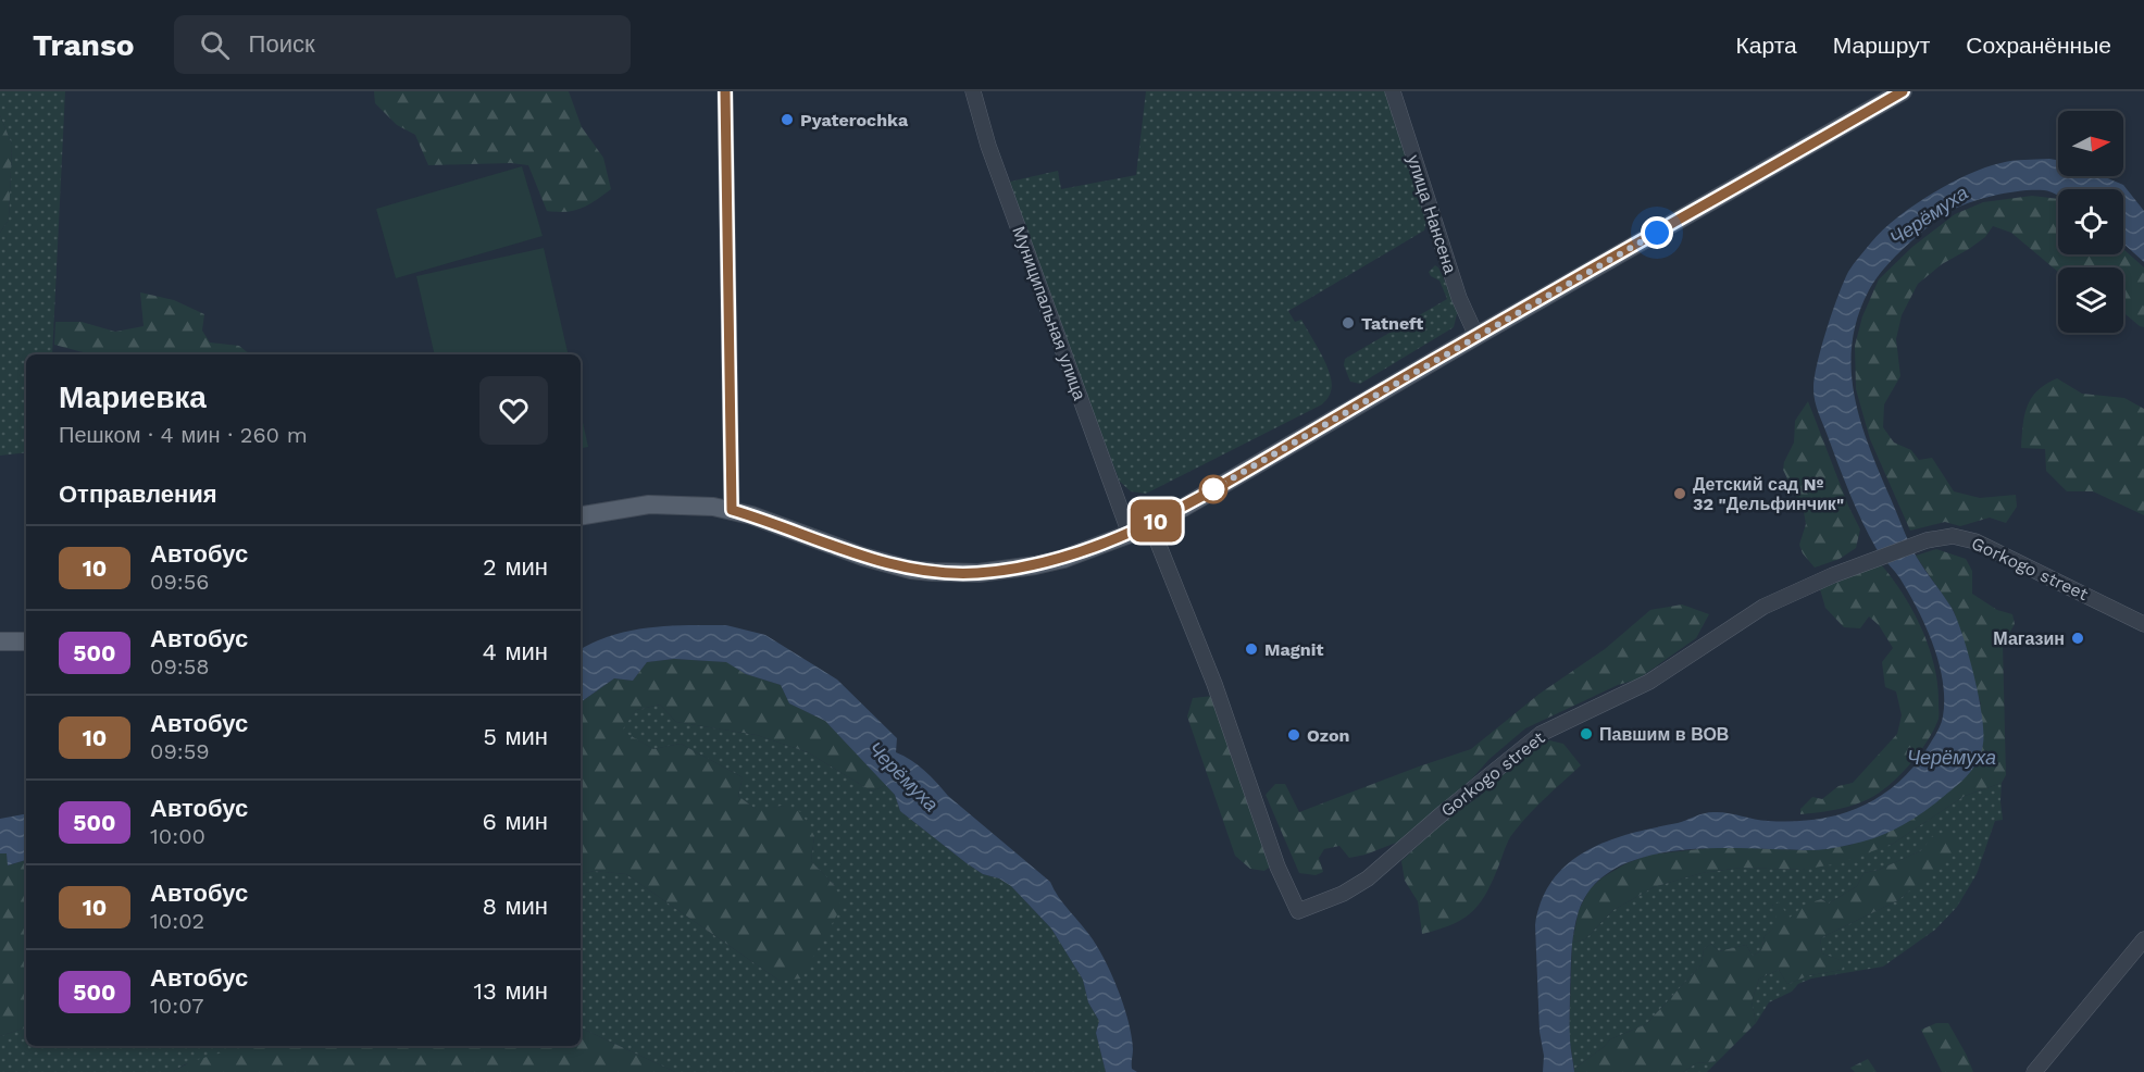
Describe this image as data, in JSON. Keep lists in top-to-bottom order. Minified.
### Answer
{"streets":{"street":["улица Нансена","Муниципальная улица","Gorkogo street"]},"water":["Черёмуха"],"places":["Pyaterochka","Tatneft","Детский сад № 32 \"Дельфинчик\"","Магазин","Magnit","Павшим в ВОВ","Ozon"],"lines":["bus line 10"],"north":"right","page":{"header":"Transo","search":"Поиск","nav":["Карта","Маршрут","Сохранённые"],"on_map":"10","heading":[["Мариевка","Пешком · 4 мин · 260 m"],"Отправления"],"list":[{"mark":"10","name":"Автобус","note":"09:56","value":"2 мин"},{"mark":"500","name":"Автобус","note":"09:58","value":"4 мин"},{"mark":"10","name":"Автобус","note":"09:59","value":"5 мин"},{"mark":"500","name":"Автобус","note":"10:00","value":"6 мин"},{"mark":"10","name":"Автобус","note":"10:02","value":"8 мин"},{"mark":"500","name":"Автобус","note":"10:07","value":"13 мин"}]}}
